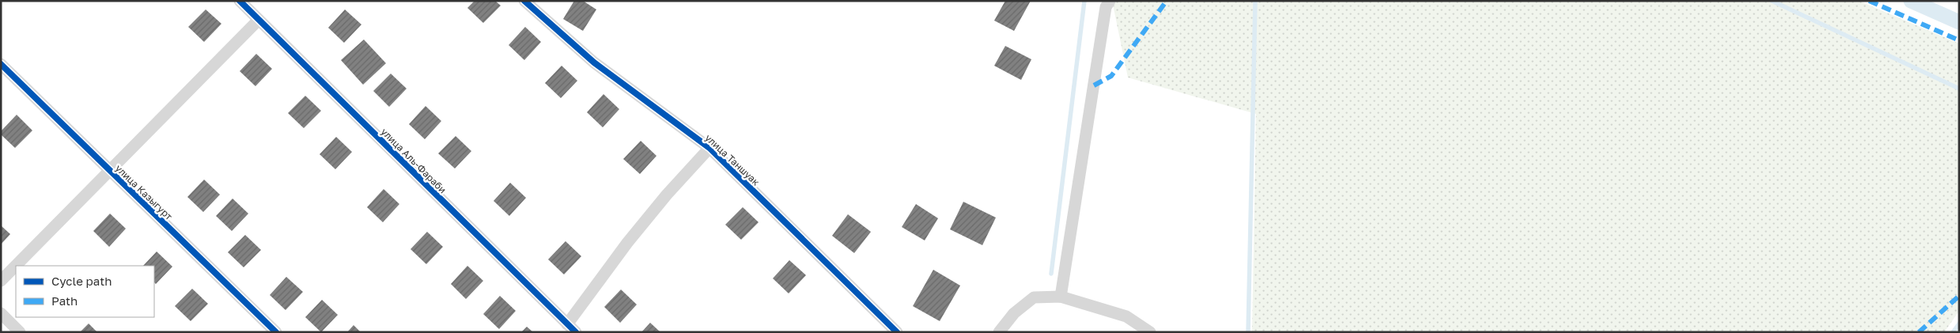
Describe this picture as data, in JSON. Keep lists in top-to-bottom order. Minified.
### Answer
{"streets":{"street":["улица Таншуак","улица Аль-Фараби","улица Казыгурт"]},"legend":["Cycle path","Path"]}
